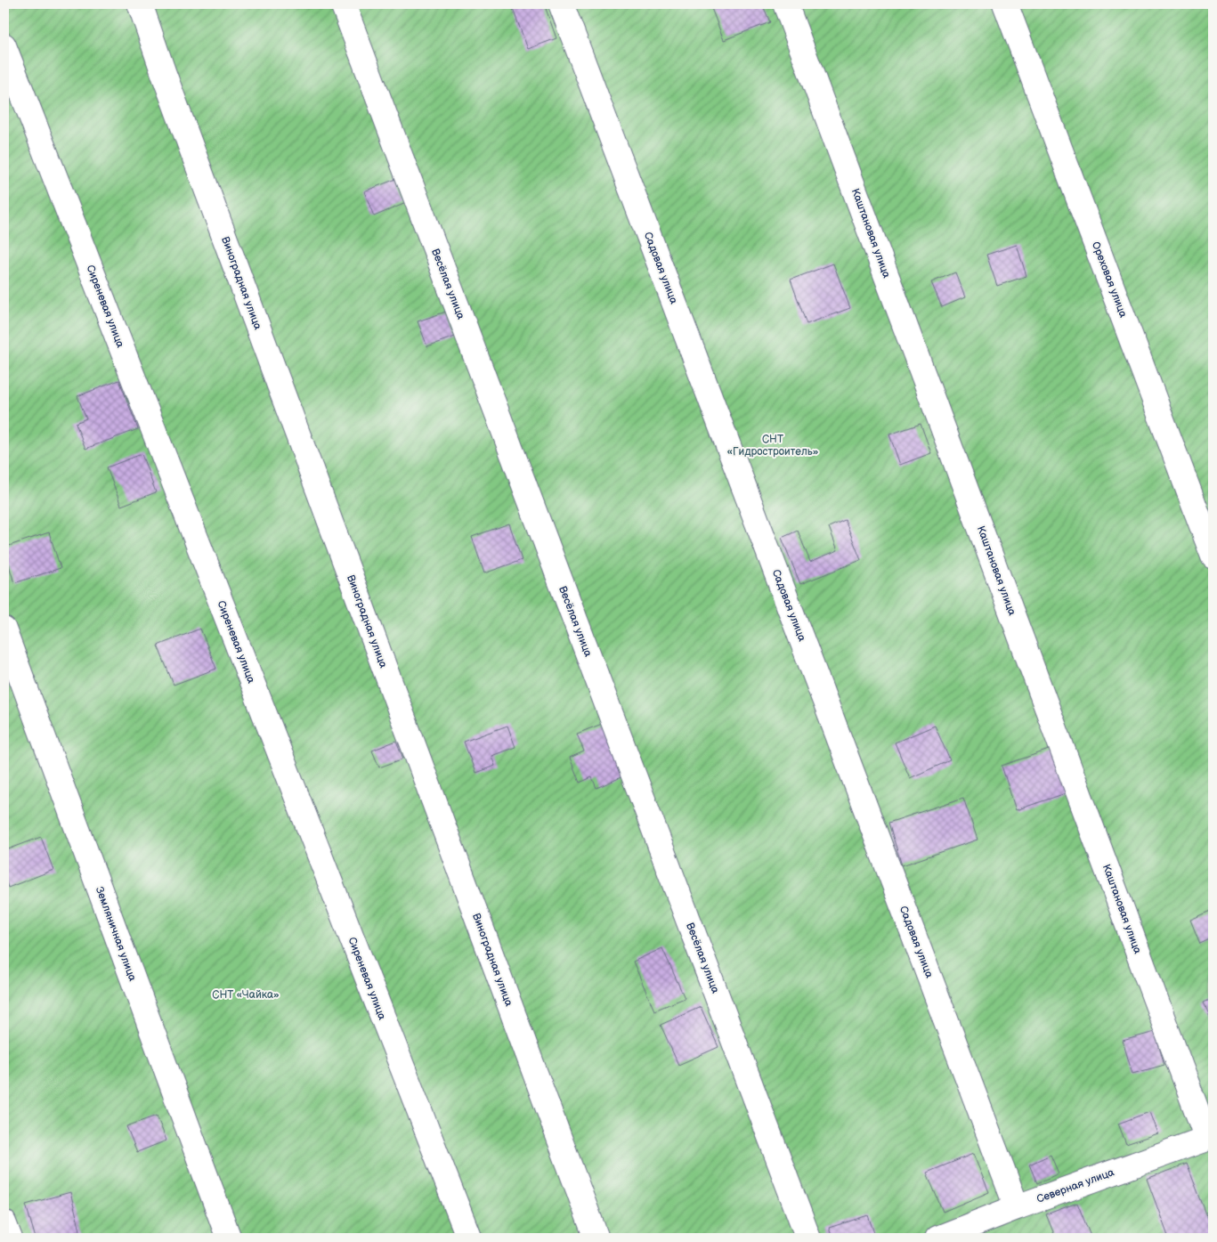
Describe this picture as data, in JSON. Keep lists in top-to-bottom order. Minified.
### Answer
{"streets":{"street":["Каштановая улица","Садовая улица","Ореховая улица","Виноградная улица","Весёлая улица","Сиреневая улица","Земляничная улица","Северная улица"]},"crossings":[["Каштановая улица","Северная улица"],["Садовая улица","Северная улица"]],"parks":["СНТ «Гидростроитель»","СНТ «Чайка»"]}
